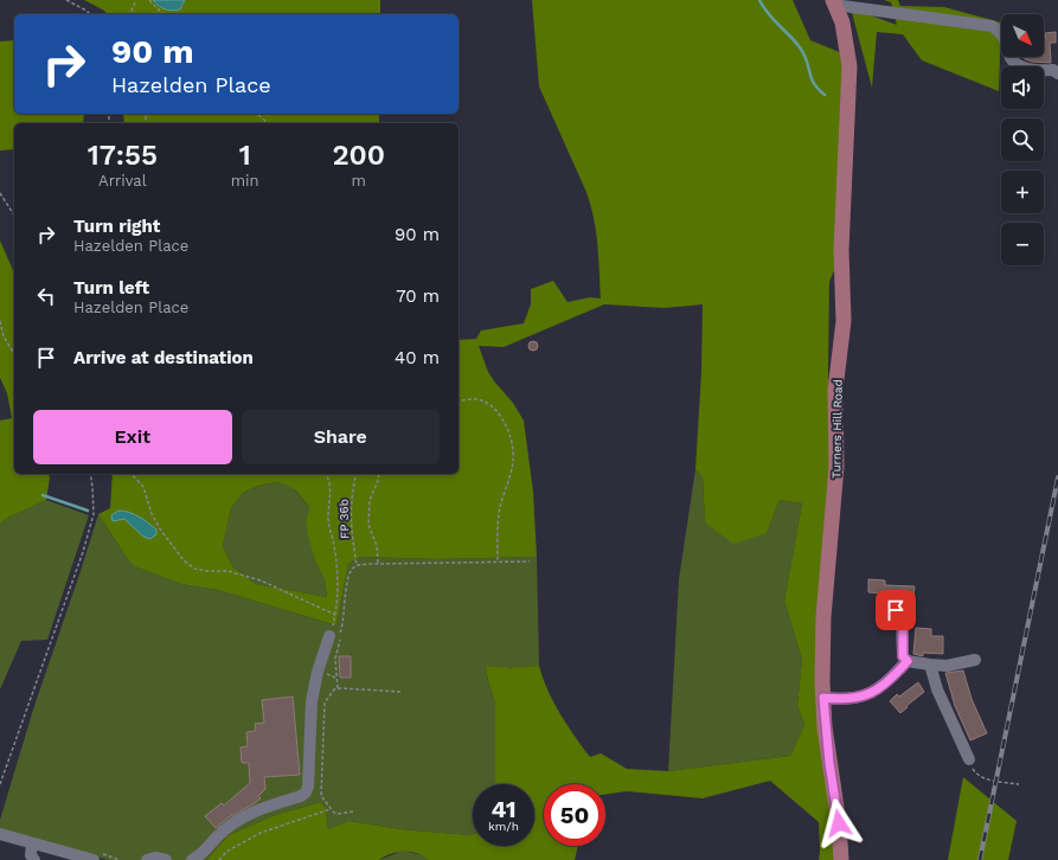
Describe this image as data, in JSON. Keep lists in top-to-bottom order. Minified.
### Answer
{"streets":{"main road":["Turners Hill Road"],"path":["FP 36b"]},"north":"bottom right","page":{"map_buttons":["+","−"],"turn":["90 m","Hazelden Place"],"eta":["17:55","Arrival","1","min","200","m"],"list":[{"name":"Turn right","note":"Hazelden Place","value":"90 m"},{"name":"Turn left","note":"Hazelden Place","value":"70 m"},{"name":"Arrive at destination","value":"40 m"}],"buttons":["Exit","Share"],"speed":"41 km/h","limit":"50"}}
